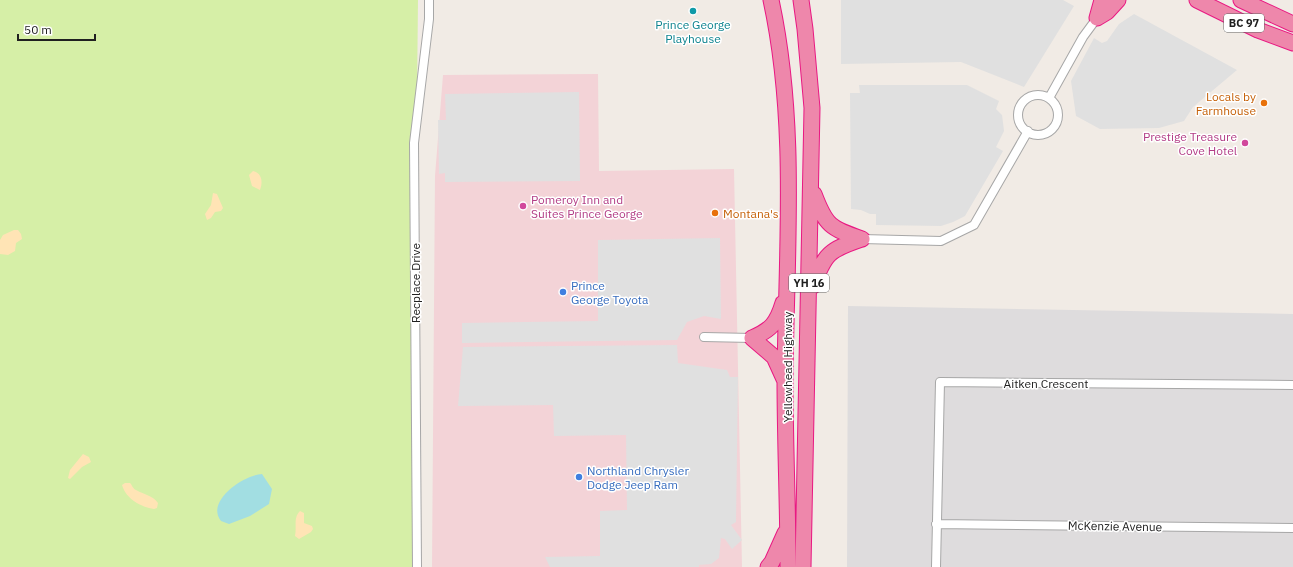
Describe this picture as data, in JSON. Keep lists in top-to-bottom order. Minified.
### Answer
{"streets":{"highway":["BC 97","YH 16","Yellowhead Highway"],"street":["Recplace Drive","Aitken Crescent","McKenzie Avenue"]},"crossings":[["Aitken Crescent","McKenzie Avenue"]],"places":["Prince George Playhouse","Locals by Farmhouse","Prestige Treasure Cove Hotel","Pomeroy Inn and Suites Prince George","Montana's","Prince George Toyota","Northland Chrysler Dodge Jeep Ram"],"scale_bar":"50 m"}
